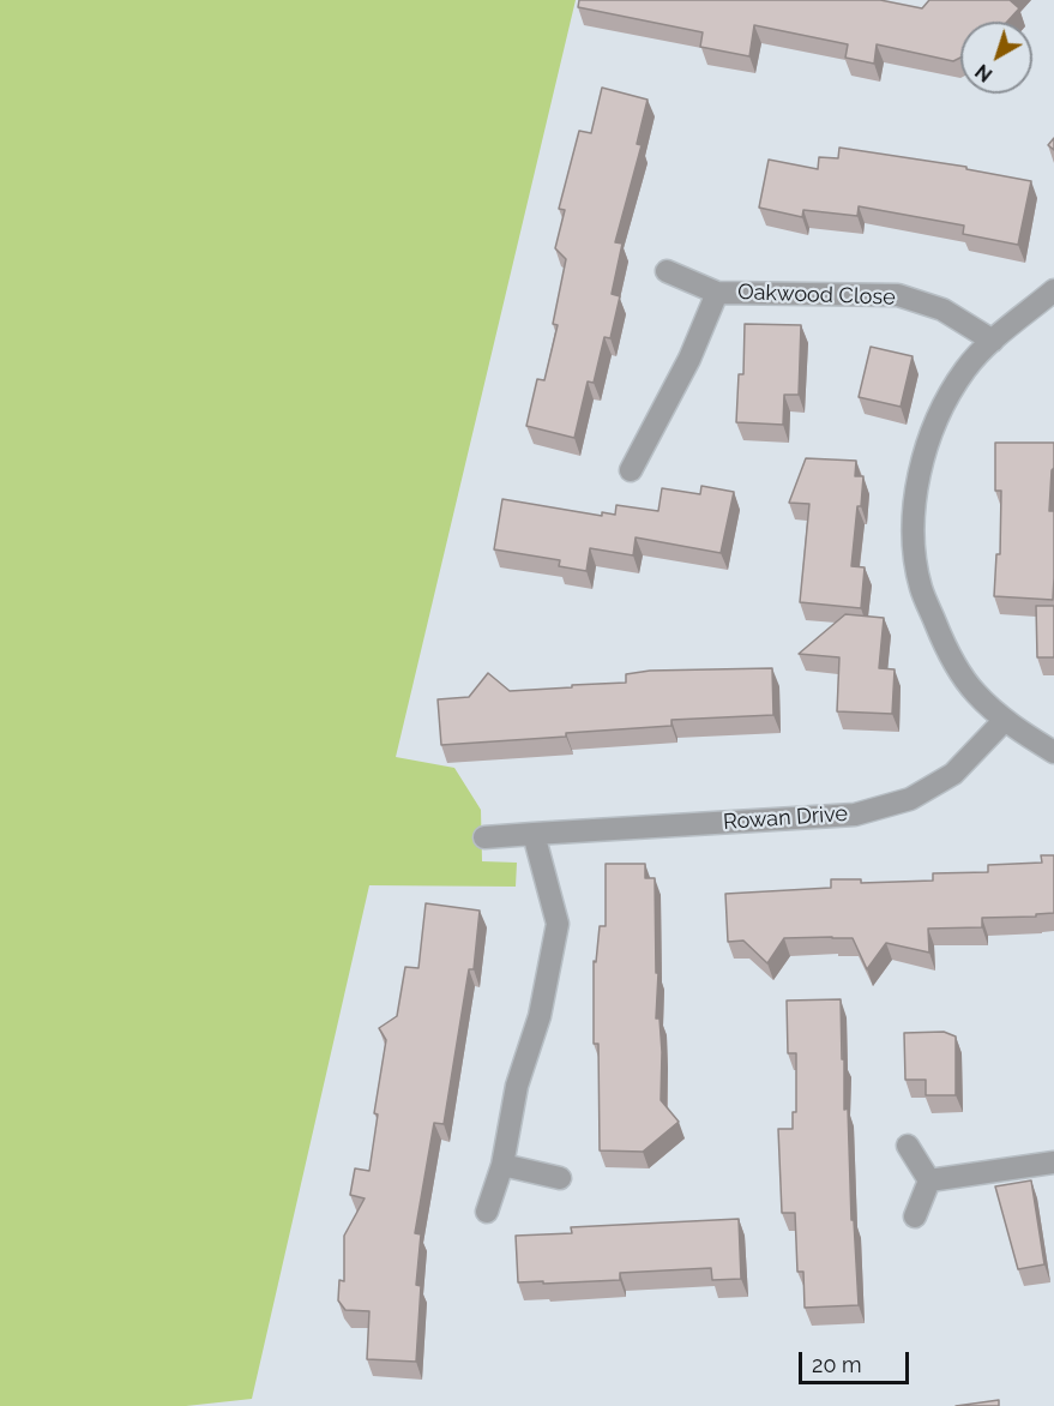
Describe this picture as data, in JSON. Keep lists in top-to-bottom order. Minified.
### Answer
{"streets":{"street":["Oakwood Close","Rowan Drive"]},"scale_bar":"20 m","north":"bottom left"}
